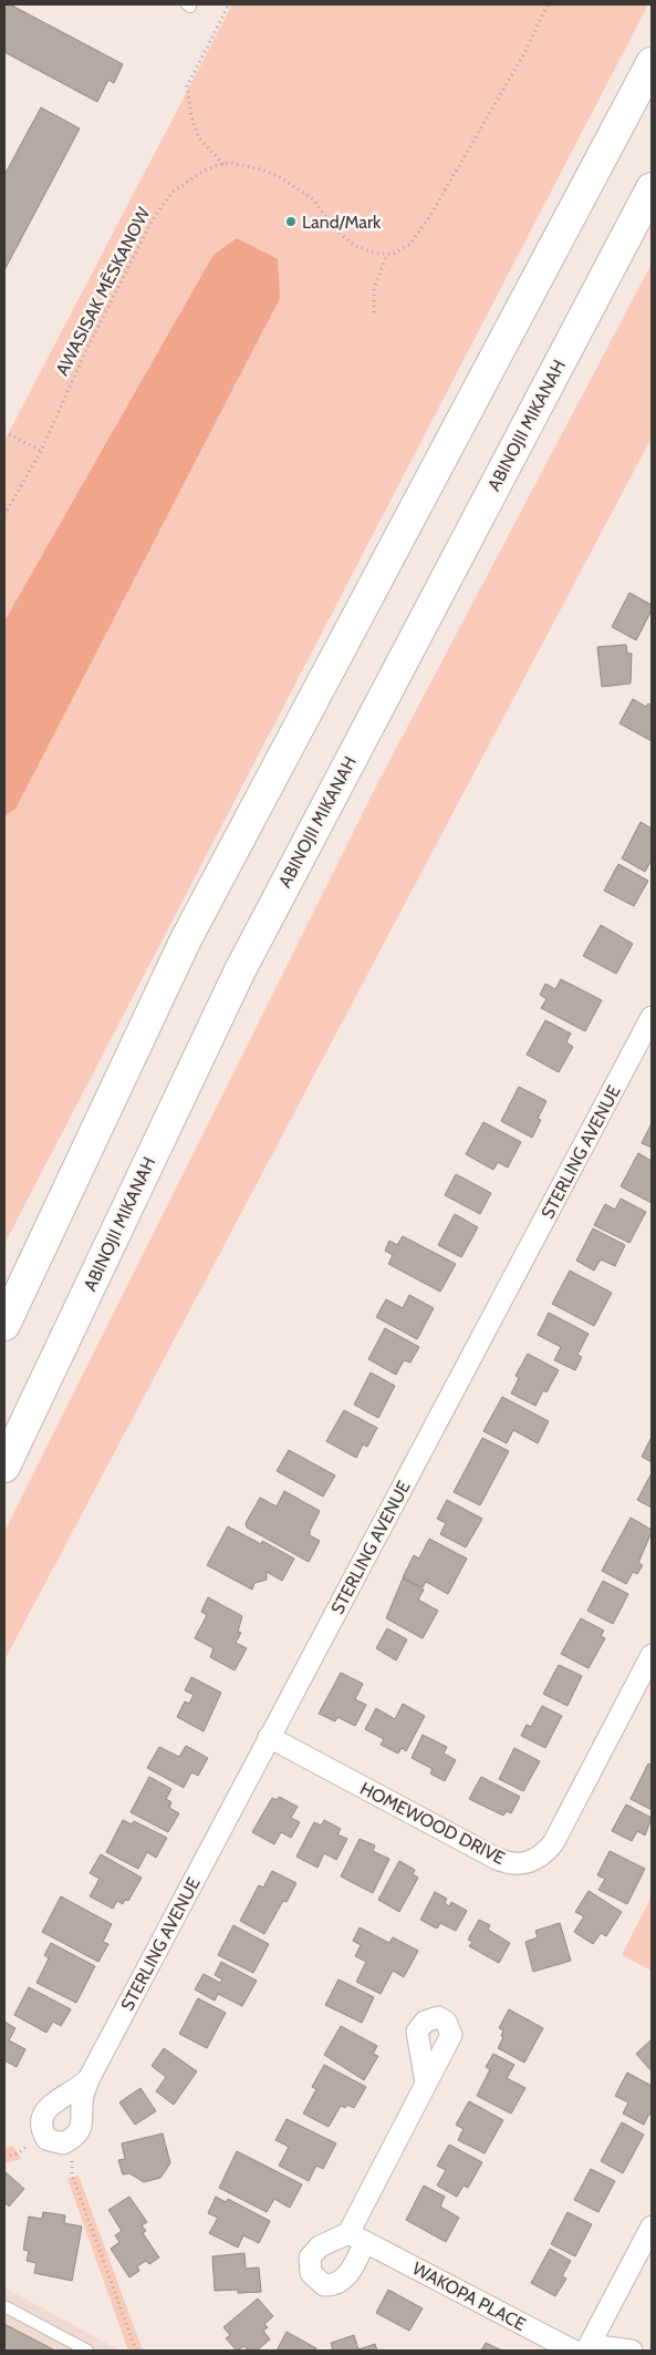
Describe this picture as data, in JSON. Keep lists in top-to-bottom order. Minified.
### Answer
{"streets":{"main road":["ABINOJII MIKANAH"],"street":["STERLING AVENUE","HOMEWOOD DRIVE","WAKOPA PLACE"],"path":["AWASISAK MĒSKANOW"]},"crossings":[["STERLING AVENUE","HOMEWOOD DRIVE"]],"places":["Land/Mark"]}
